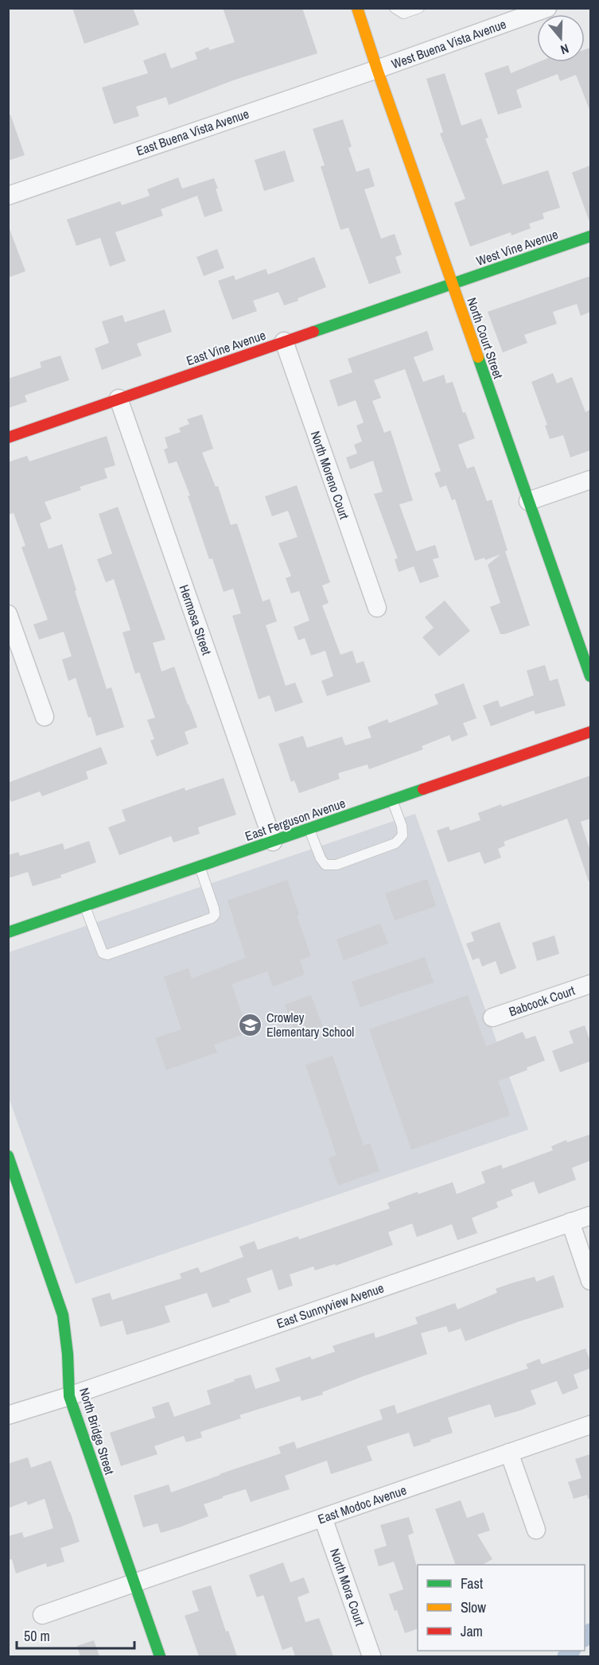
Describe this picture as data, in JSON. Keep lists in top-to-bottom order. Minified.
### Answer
{"streets":{"street":["West Buena Vista Avenue","East Buena Vista Avenue","West Vine Avenue","North Court Street","East Vine Avenue","North Moreno Court","Hermosa Street","East Ferguson Avenue","Babcock Court","East Sunnyview Avenue","North Bridge Street","East Modoc Avenue","North Mora Court"]},"crossings":[["West Buena Vista Avenue","East Buena Vista Avenue"],["West Buena Vista Avenue","North Court Street"],["East Buena Vista Avenue","North Court Street"],["West Vine Avenue","North Court Street"],["West Vine Avenue","East Vine Avenue"],["North Court Street","East Vine Avenue"],["East Vine Avenue","North Moreno Court"],["East Vine Avenue","Hermosa Street"],["Hermosa Street","East Ferguson Avenue"],["East Sunnyview Avenue","North Bridge Street"],["North Bridge Street","East Modoc Avenue"],["East Modoc Avenue","North Mora Court"]],"places":{"school or university":["Crowley Elementary School"]},"legend":["Fast","Slow","Jam"],"scale_bar":"50 m","north":"bottom"}
